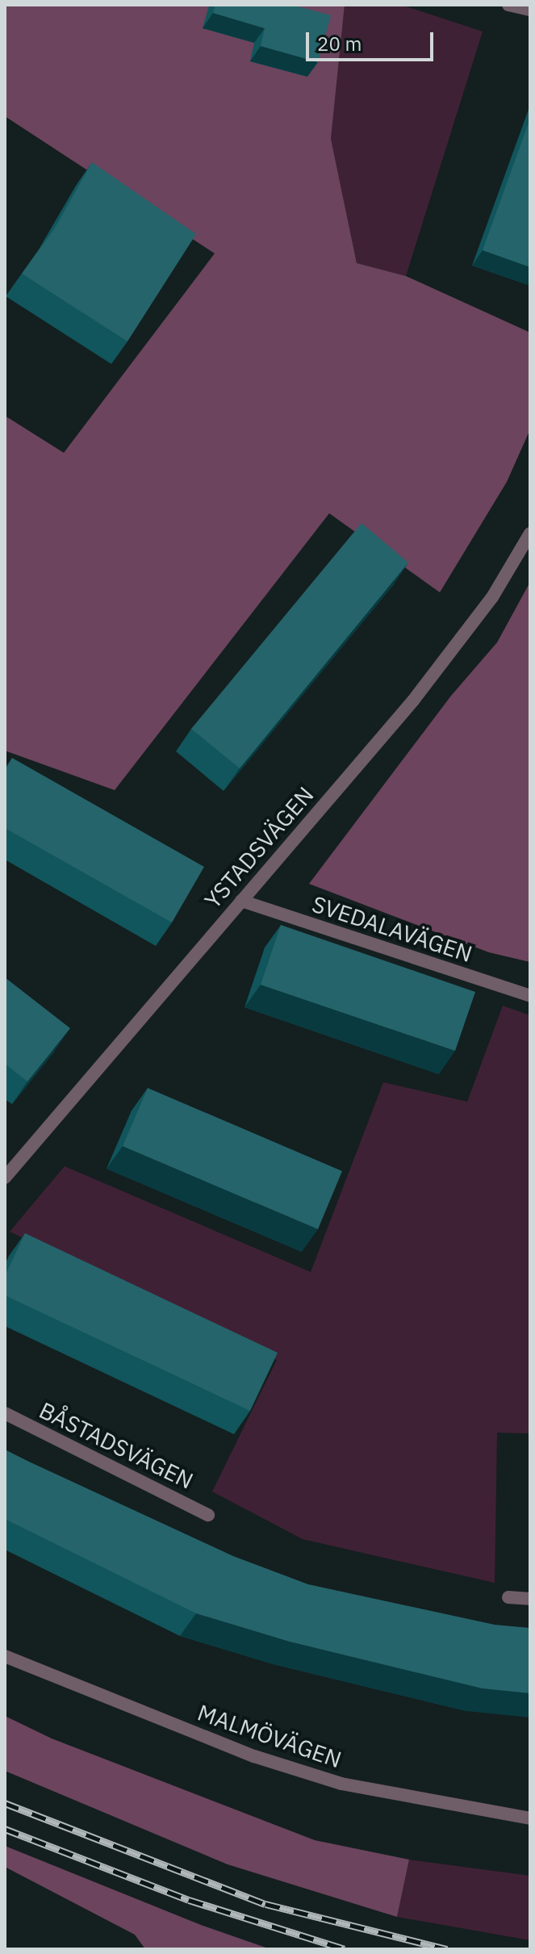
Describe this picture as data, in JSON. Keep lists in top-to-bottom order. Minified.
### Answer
{"streets":{"street":["YSTADSVÄGEN","SVEDALAVÄGEN","BÅSTADSVÄGEN","MALMÖVÄGEN"]},"crossings":[["YSTADSVÄGEN","SVEDALAVÄGEN"]],"scale_bar":"20 m"}
